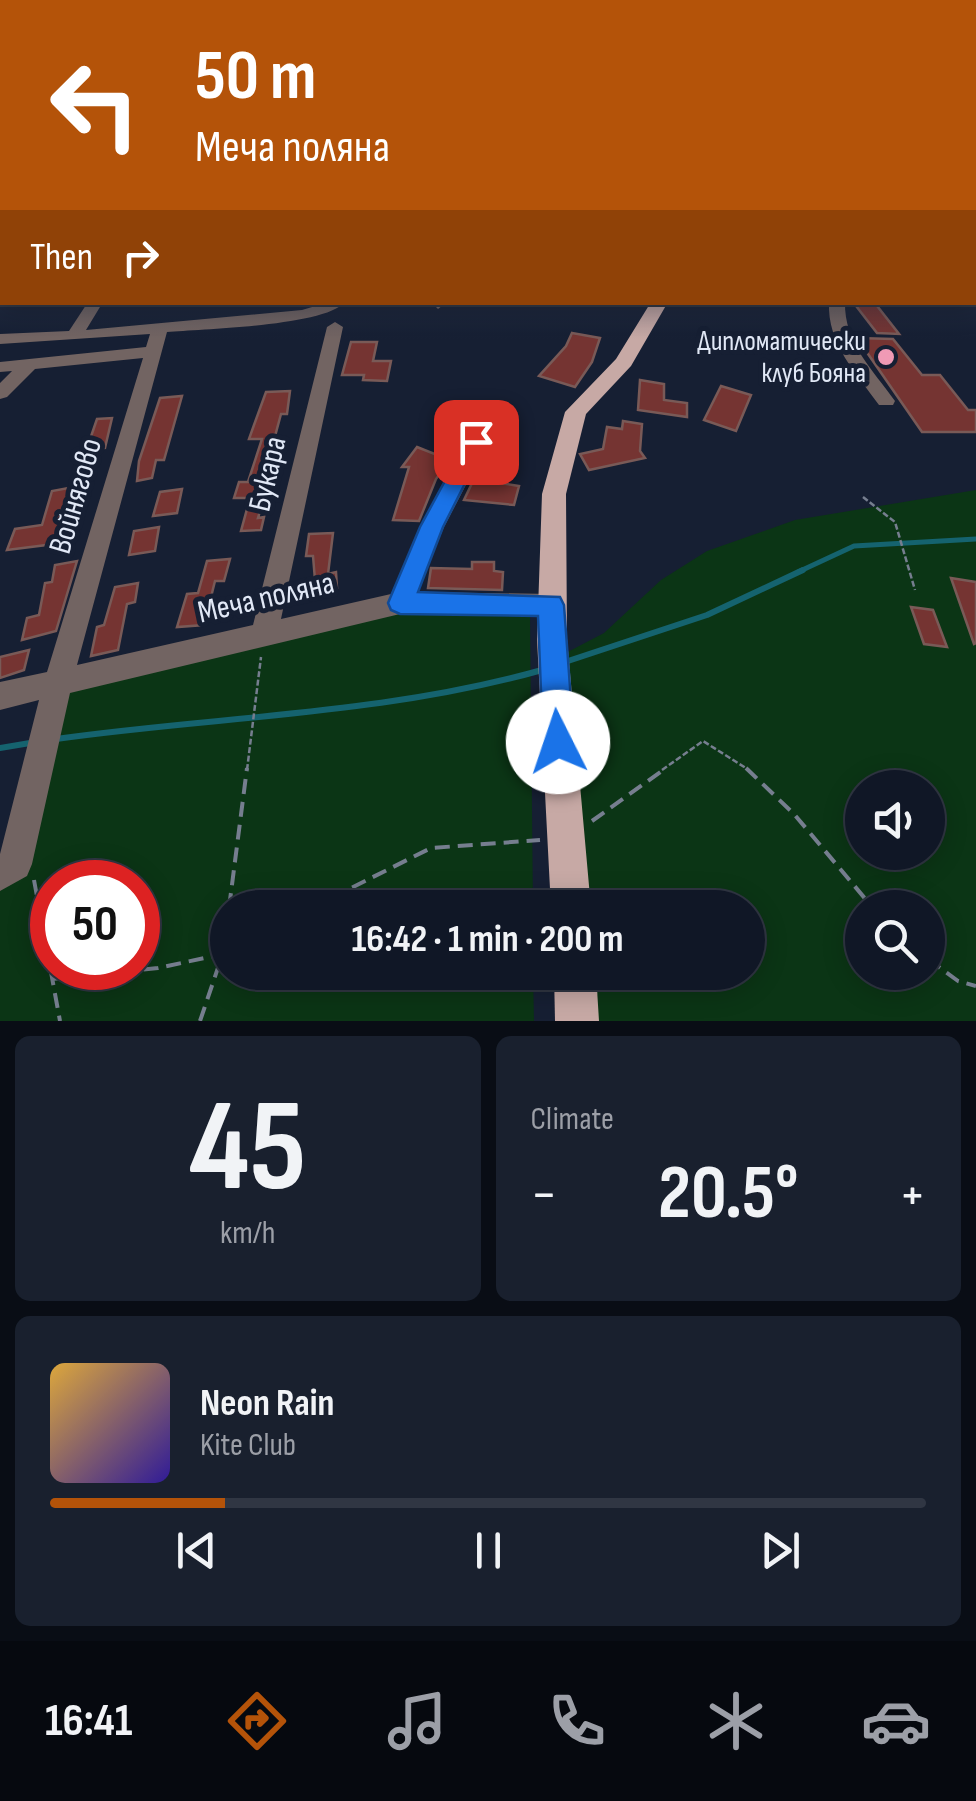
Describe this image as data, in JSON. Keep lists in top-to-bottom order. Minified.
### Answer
{"streets":{"street":["Букара","Войнягово","Меча поляна"]},"crossings":[["Букара","Меча поляна"],["Войнягово","Меча поляна"]],"places":["Дипломатически клуб Бояна"],"page":{"turn":["50 m","Меча поляна"],"then":"Then","limit":"50","trip":"16:42 · 1 min · 200 m","tile":[["45","km/h"],"Climate"],"heat":["−","20.5°","+"],"song":["Neon Rain","Kite Club"],"tabs":"16:41"}}
